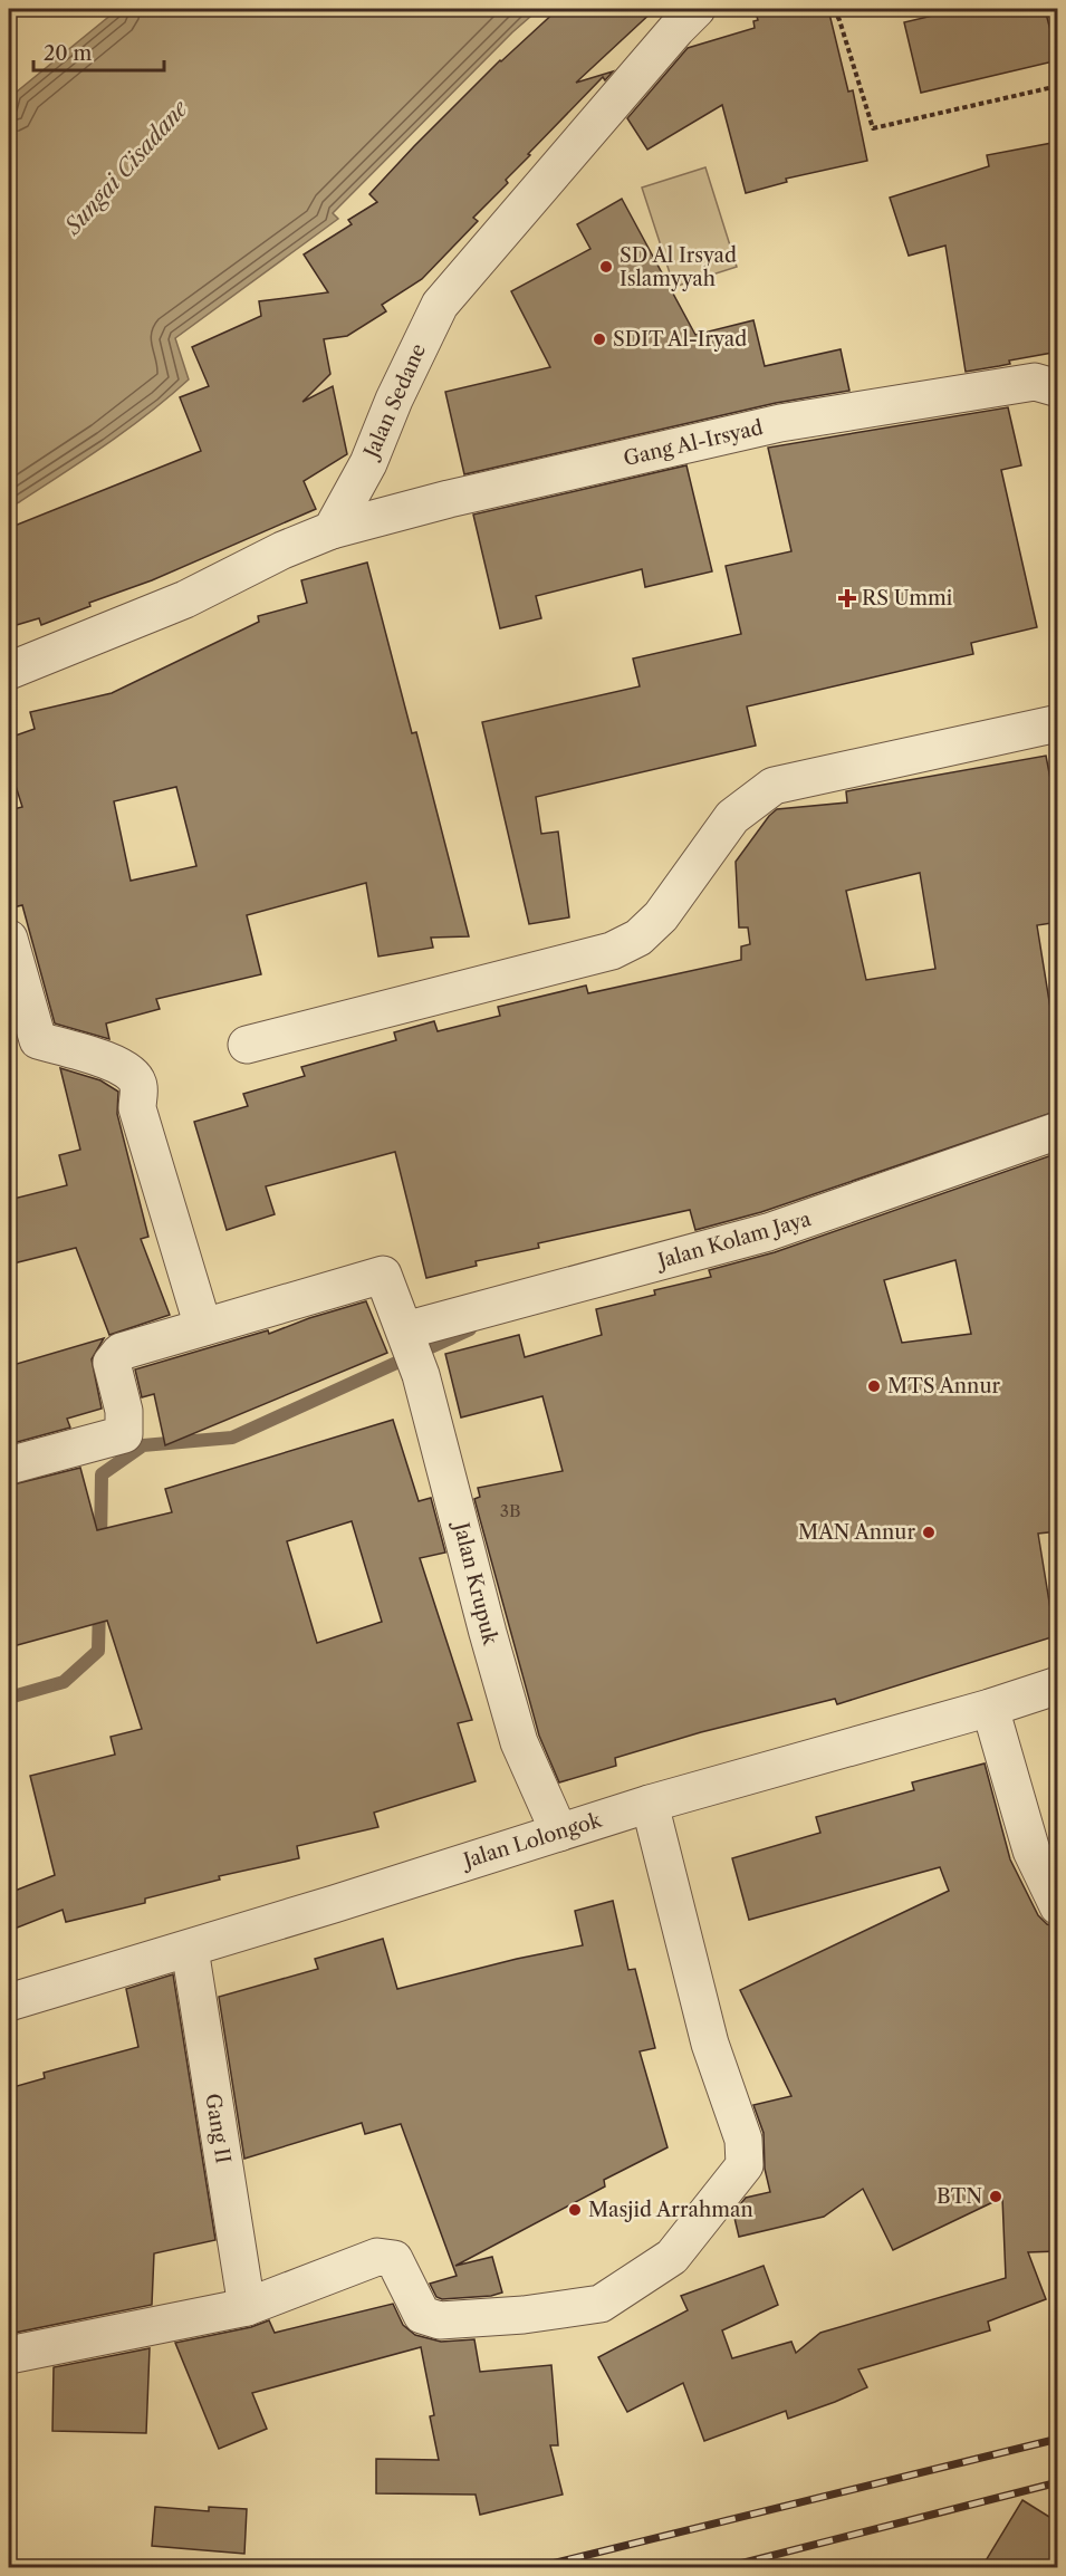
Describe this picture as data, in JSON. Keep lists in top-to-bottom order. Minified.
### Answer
{"streets":{"street":["Jalan Sedane","Gang Al-Irsyad","Jalan Kolam Jaya","Jalan Krupuk","Jalan Lolongok","Gang II"]},"crossings":[["Jalan Sedane","Gang Al-Irsyad"],["Jalan Kolam Jaya","Jalan Krupuk"],["Jalan Krupuk","Jalan Lolongok"],["Jalan Lolongok","Gang II"]],"water":["Sungai Cisadane"],"places":{"other":["SD Al Irsyad Islamyyah","SDIT Al-Iryad","MTS Annur","MAN Annur","BTN","Masjid Arrahman"],"health":["RS Ummi"]},"house_numbers":["3B"],"scale_bar":"20 m"}
